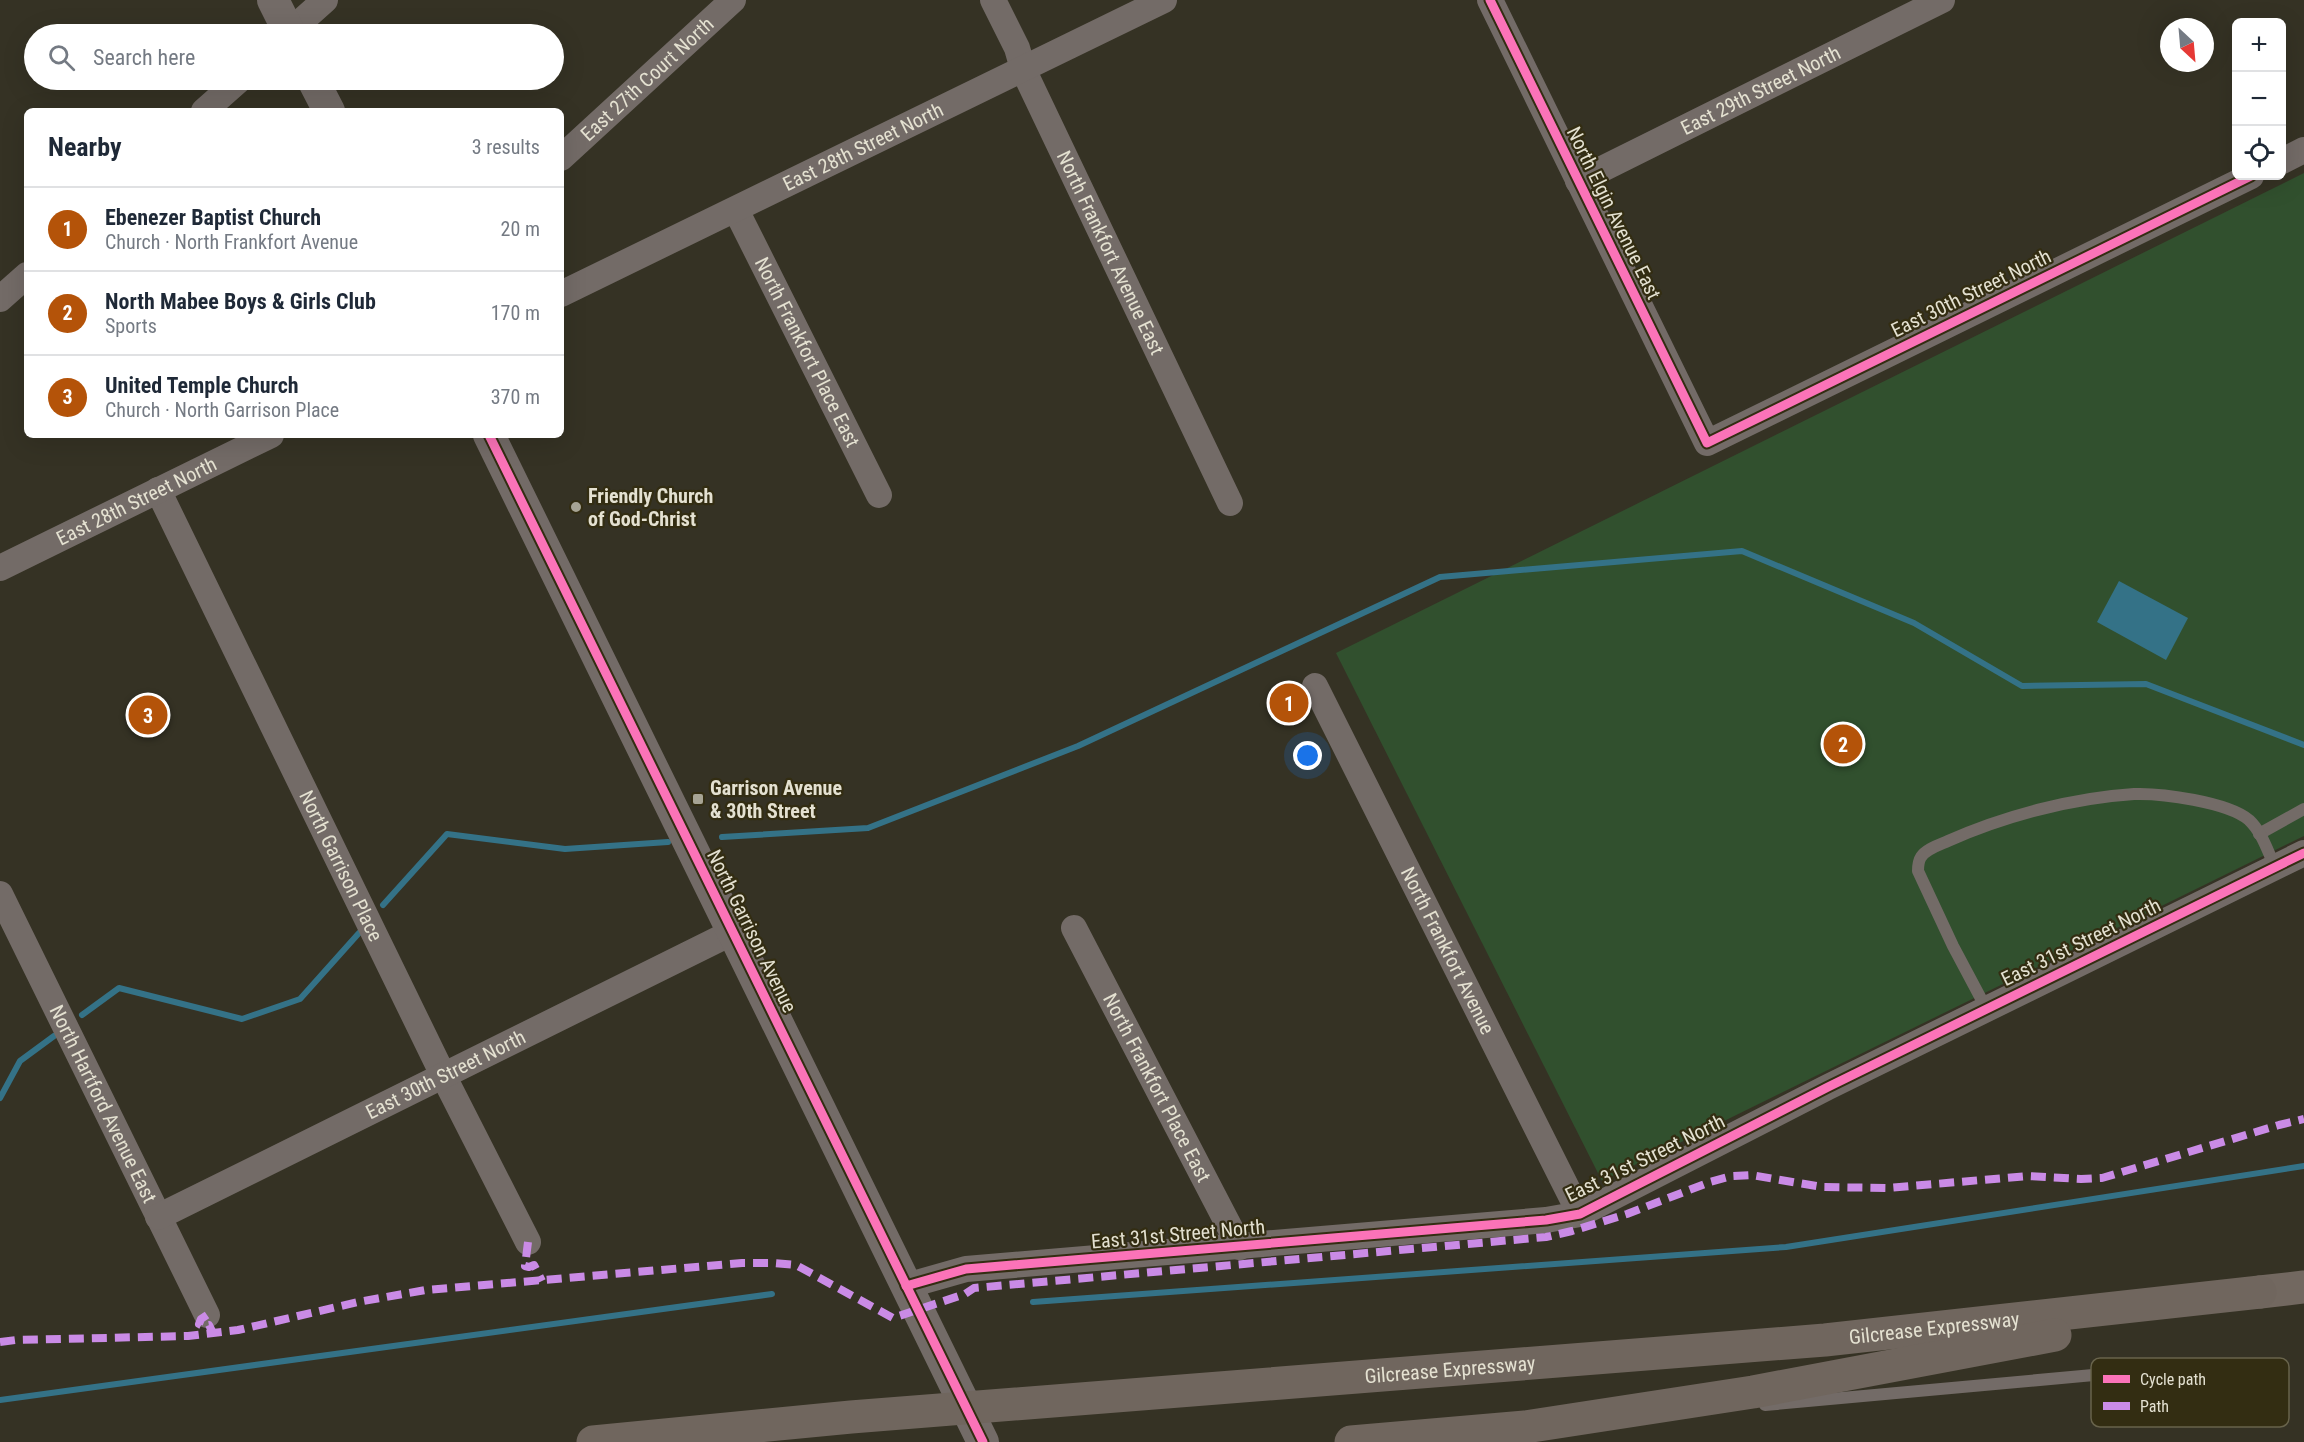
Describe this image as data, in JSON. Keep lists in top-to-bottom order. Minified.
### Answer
{"streets":{"highway":["Gilcrease Expressway"],"street":["East 27th Court North","East 29th Street North","East 28th Street North","North Elgin Avenue East","North Frankfort Avenue East","East 30th Street North","North Frankfort Place East","North Garrison Place","North Garrison Avenue","East 31st Street North","North Frankfort Avenue","North Hartford Avenue East"]},"crossings":[["East 29th Street North","North Elgin Avenue East"],["East 28th Street North","North Frankfort Avenue East"],["East 28th Street North","North Frankfort Place East"],["East 28th Street North","North Garrison Place"],["North Elgin Avenue East","East 30th Street North"],["East 30th Street North","North Garrison Place"],["East 30th Street North","North Garrison Avenue"],["East 30th Street North","North Hartford Avenue East"],["North Frankfort Place East","East 31st Street North"],["North Garrison Avenue","East 31st Street North"],["East 31st Street North","North Frankfort Avenue"]],"places":{"other":["Friendly Church of God-Christ"],"transit":["Garrison Avenue & 30th Street"]},"legend":["Cycle path","Path"],"north":"bottom right","page":{"map_buttons":["+","−"],"search":"Search here","heading":["Nearby","3 results"],"list":[{"mark":"1","name":"Ebenezer Baptist Church","note":"Church · North Frankfort Avenue","value":"20 m"},{"mark":"2","name":"North Mabee Boys & Girls Club","note":"Sports","value":"170 m"},{"mark":"3","name":"United Temple Church","note":"Church · North Garrison Place","value":"370 m"}],"pins":["1","3","2"]}}
